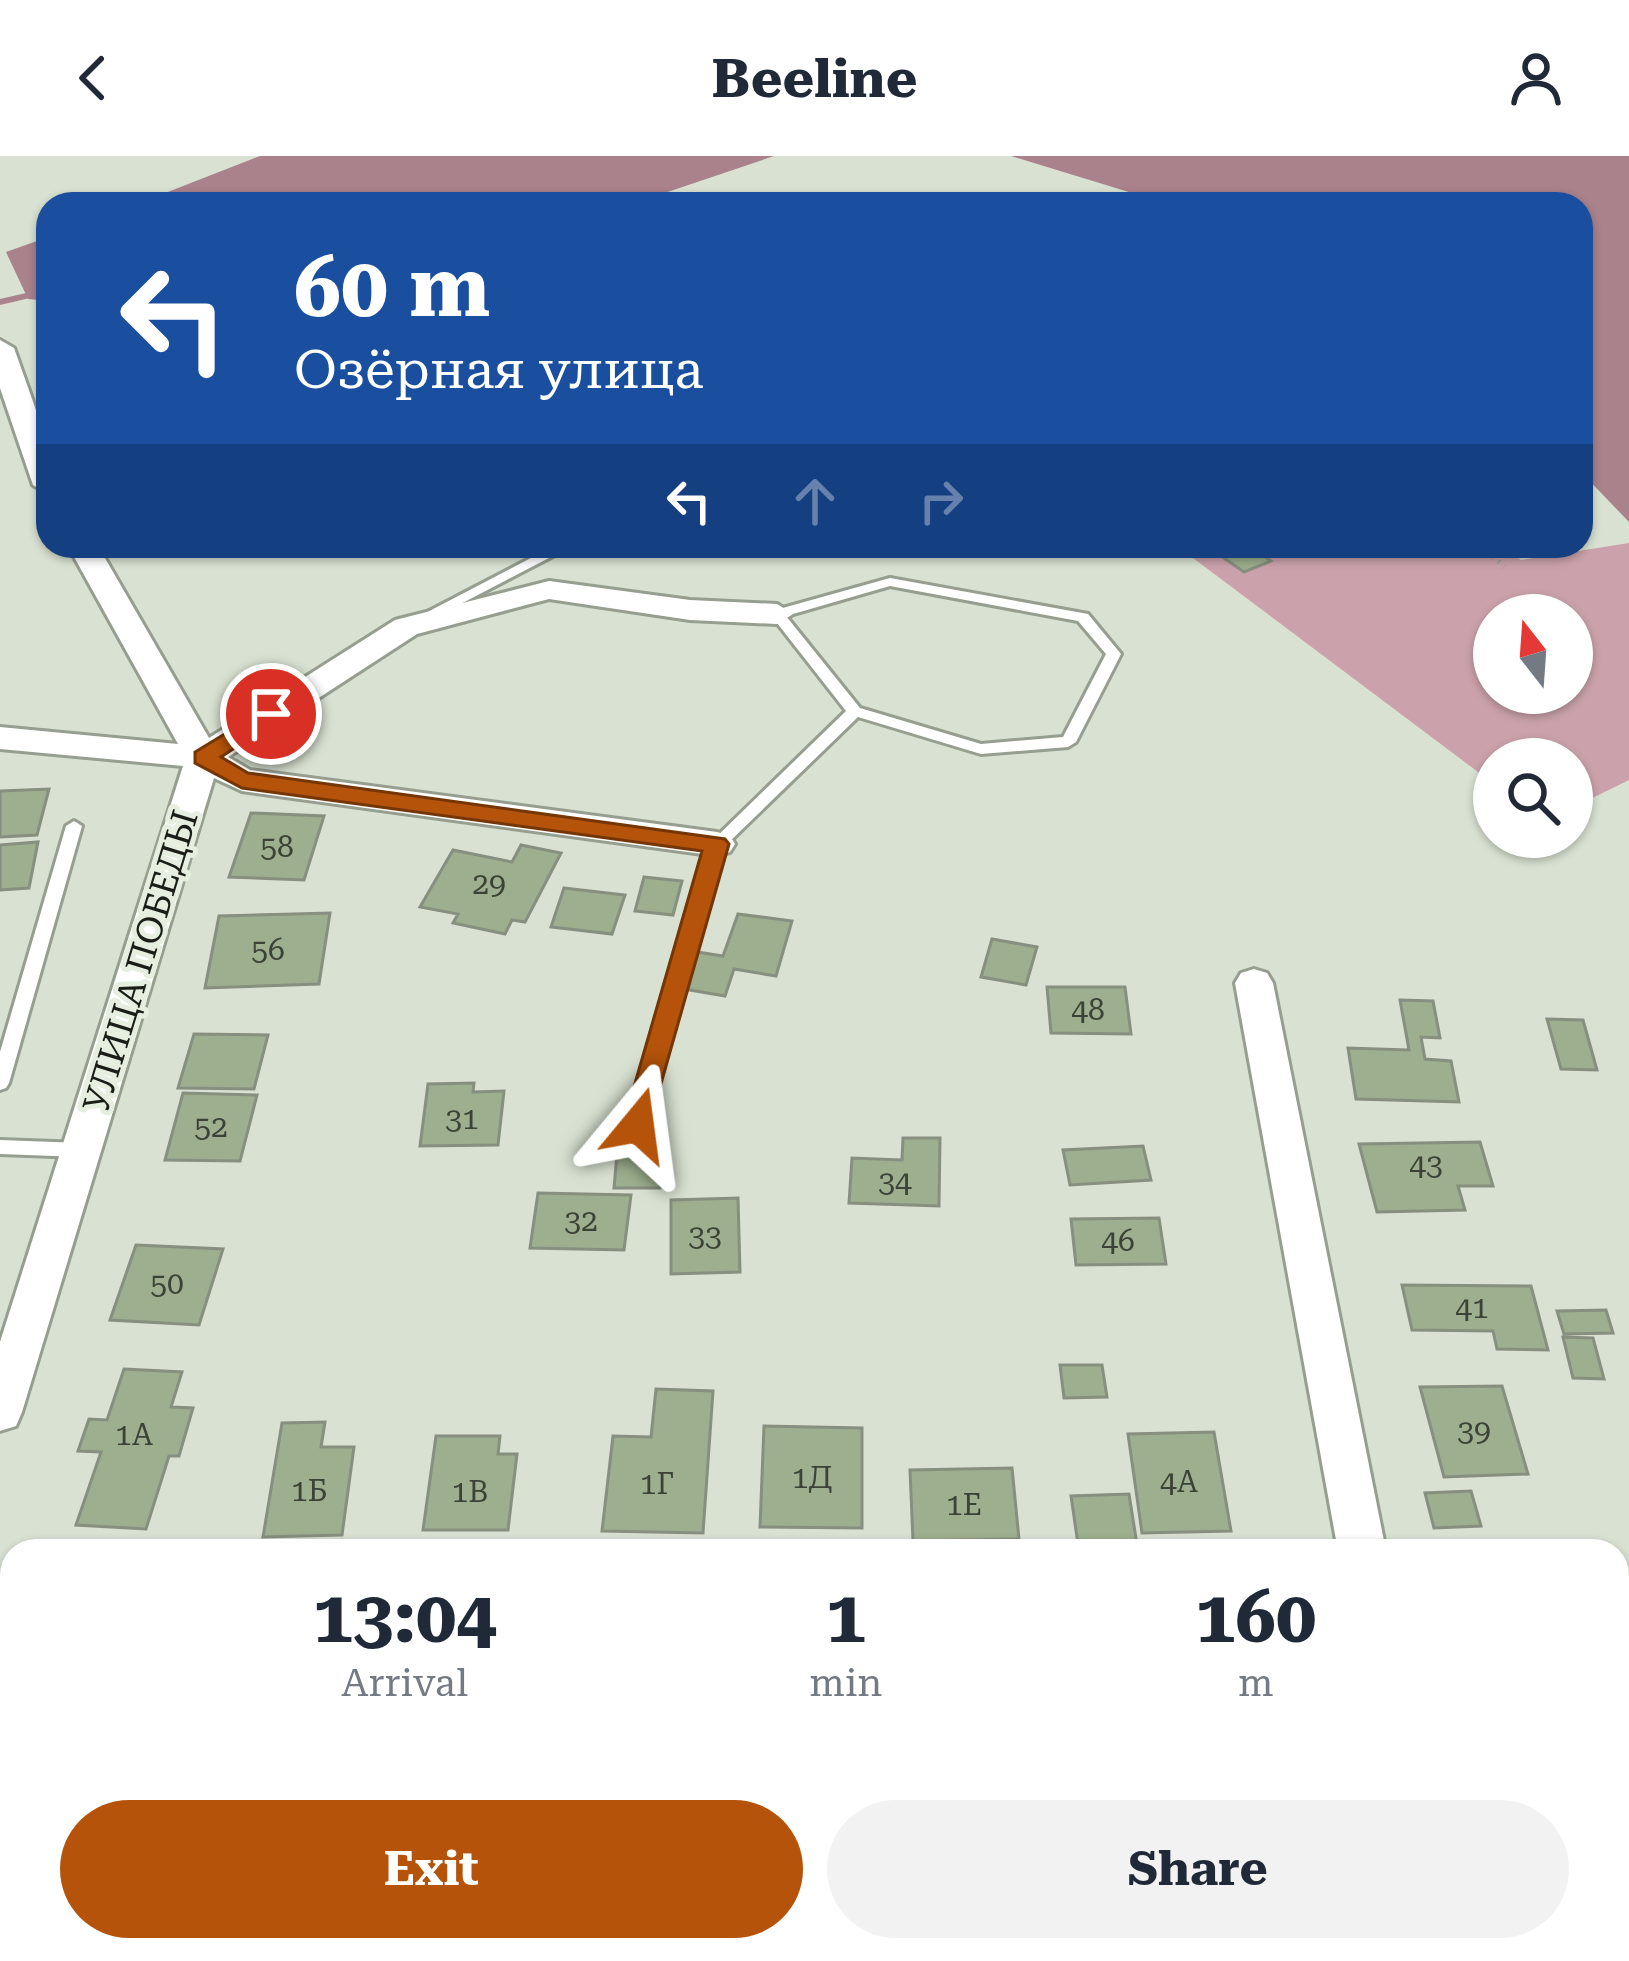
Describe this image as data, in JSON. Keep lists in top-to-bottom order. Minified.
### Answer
{"streets":{"street":["УЛИЦА ПОБЕДЫ"]},"house_numbers":["58","29","56","48","31","52","43","34","32","33","46","50","41","39","1А","1Д","4А","1Г","1Б","1В","1Е"],"north":"top","page":{"header":"Beeline","turn":["60 m","Озёрная улица"],"eta":["13:04","Arrival","1","min","160","m"],"buttons":["Exit","Share"]}}
